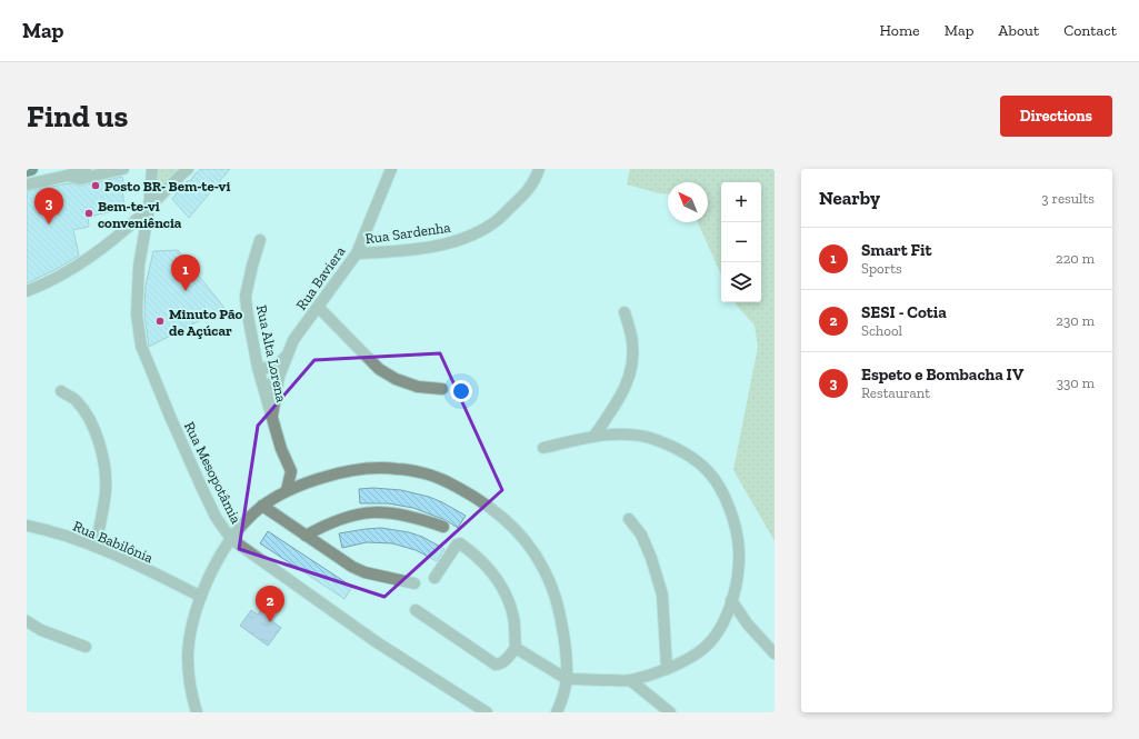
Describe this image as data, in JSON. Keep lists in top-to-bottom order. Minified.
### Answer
{"streets":{"street":["Rua Sardenha","Rua Baviera","Rua Alta Lorena","Rua Mesopotâmia","Rua Babilônia"]},"crossings":[["Rua Sardenha","Rua Baviera"],["Rua Baviera","Rua Alta Lorena"]],"places":["Posto BR- Bem-te-vi","Bem-te-vi conveniência","Minuto Pão de Açúcar"],"north":"top left","page":{"header":"Map","nav":["Home","Map","About","Contact"],"buttons":"Directions","title":"Find us","heading":["Nearby","3 results"],"map_buttons":["+","−"],"pins":["3","1","2"],"list":[{"mark":"1","name":"Smart Fit","note":"Sports","value":"220 m"},{"mark":"2","name":"SESI - Cotia","note":"School","value":"230 m"},{"mark":"3","name":"Espeto e Bombacha IV","note":"Restaurant","value":"330 m"}]}}
